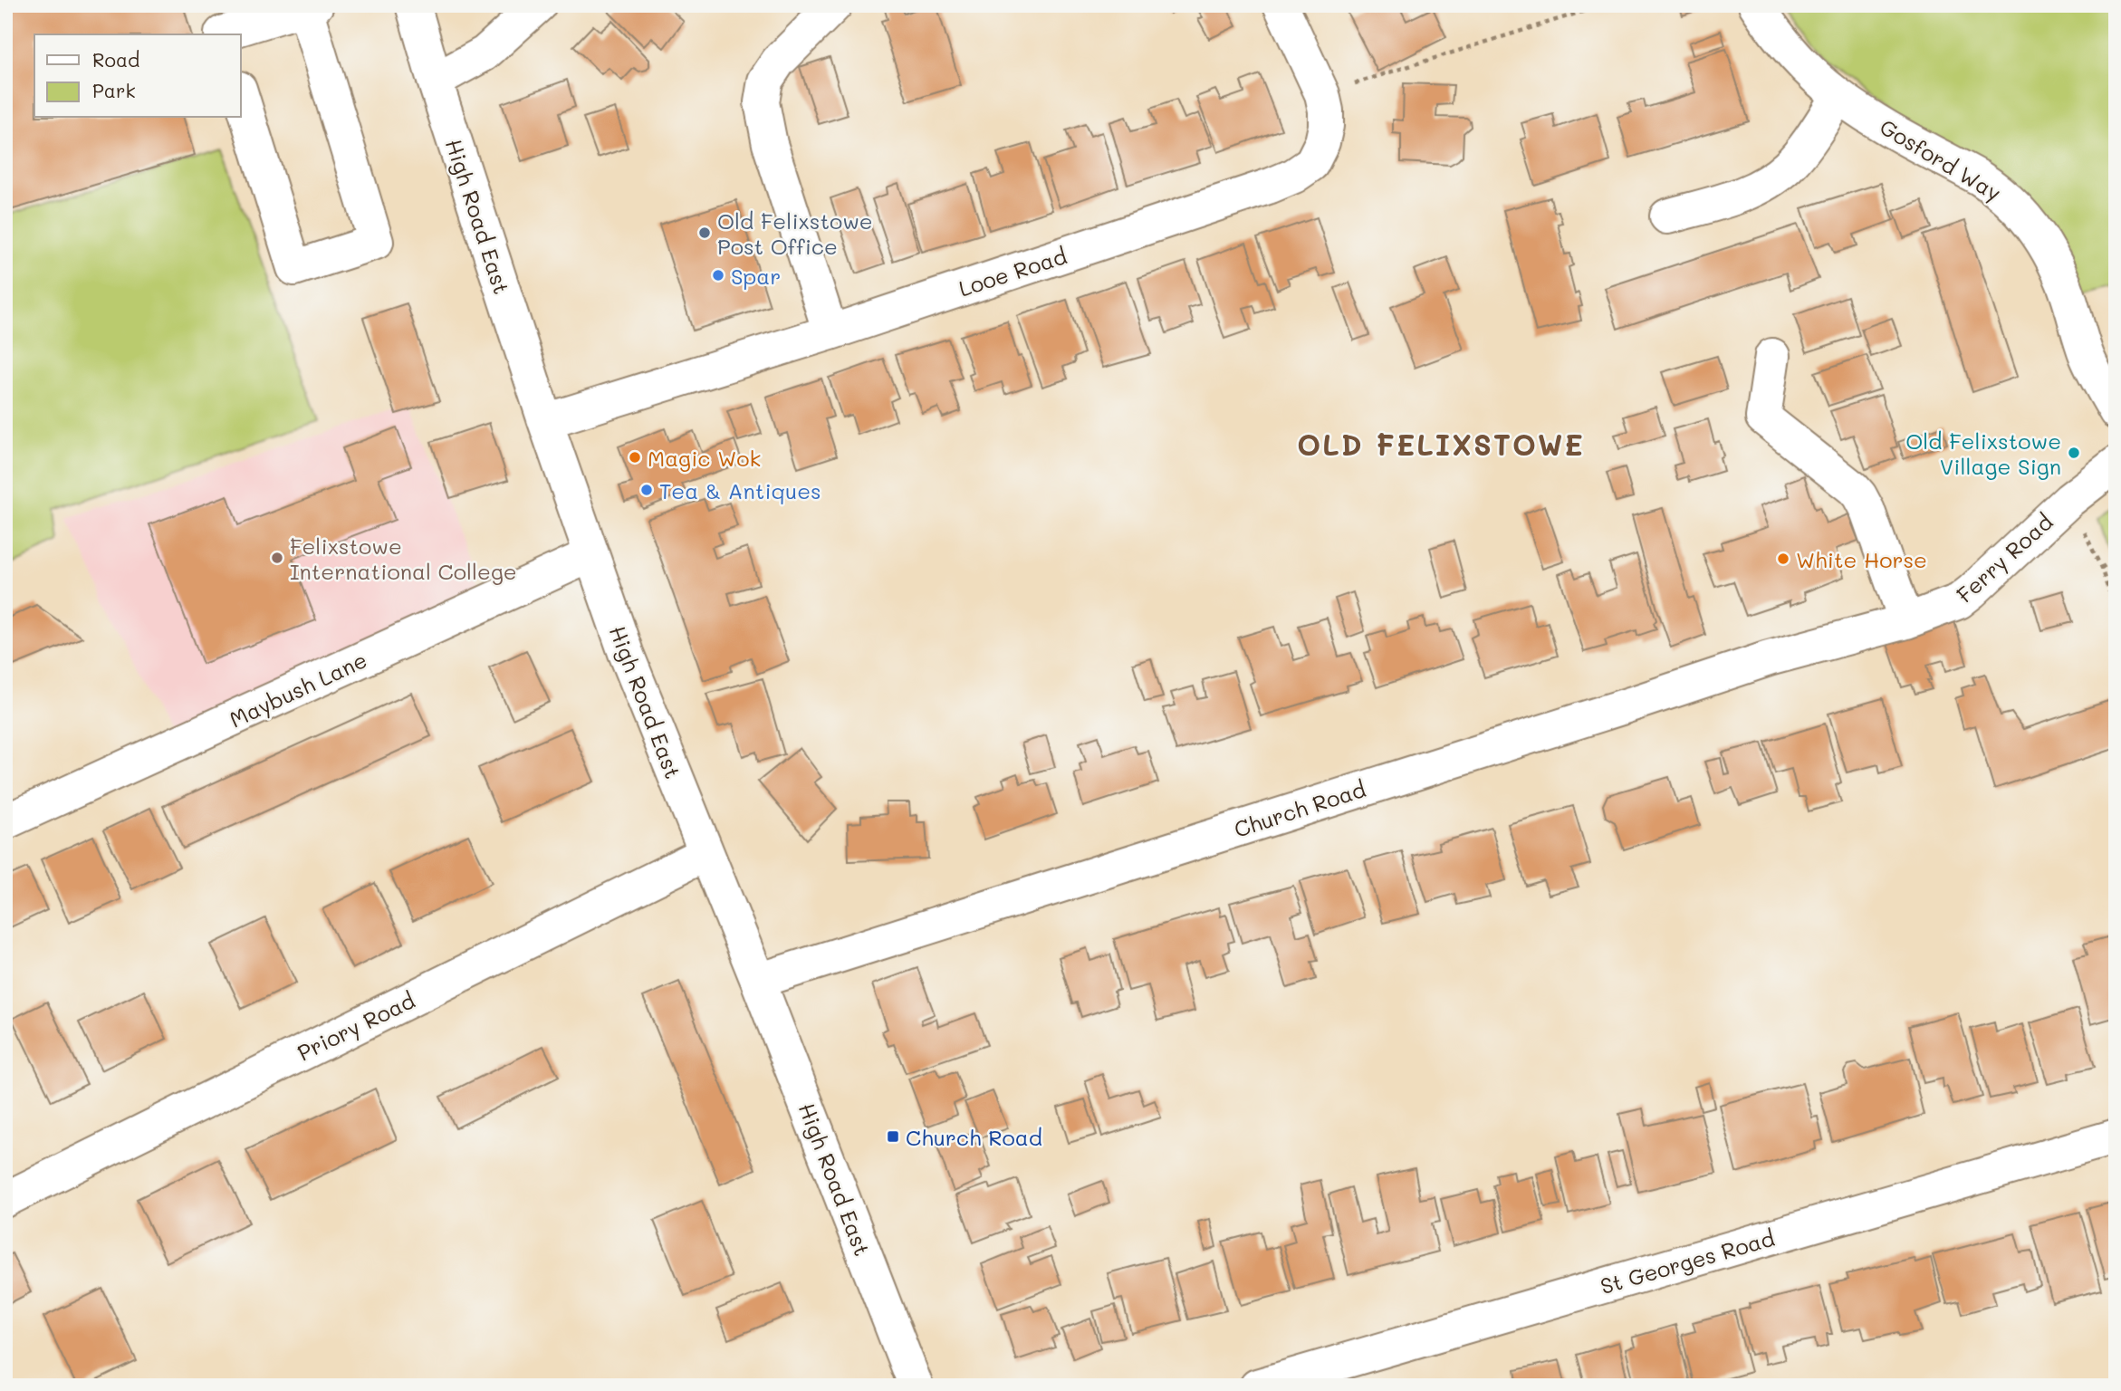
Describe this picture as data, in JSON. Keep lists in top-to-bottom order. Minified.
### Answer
{"streets":{"street":["Gosford Way","High Road East","Looe Road","Ferry Road","Maybush Lane","Church Road","Priory Road","St Georges Road"]},"crossings":[["High Road East","Looe Road"],["High Road East","Maybush Lane"],["High Road East","Church Road"],["High Road East","Priory Road"],["Ferry Road","Church Road"]],"districts":["OLD FELIXSTOWE"],"places":{"other":["Old Felixstowe Post Office","Spar","Old Felixstowe Village Sign","Magic Wok","Tea & Antiques","Felixstowe International College","White Horse"],"transit":["Church Road"]},"legend":["Road","Park"]}
